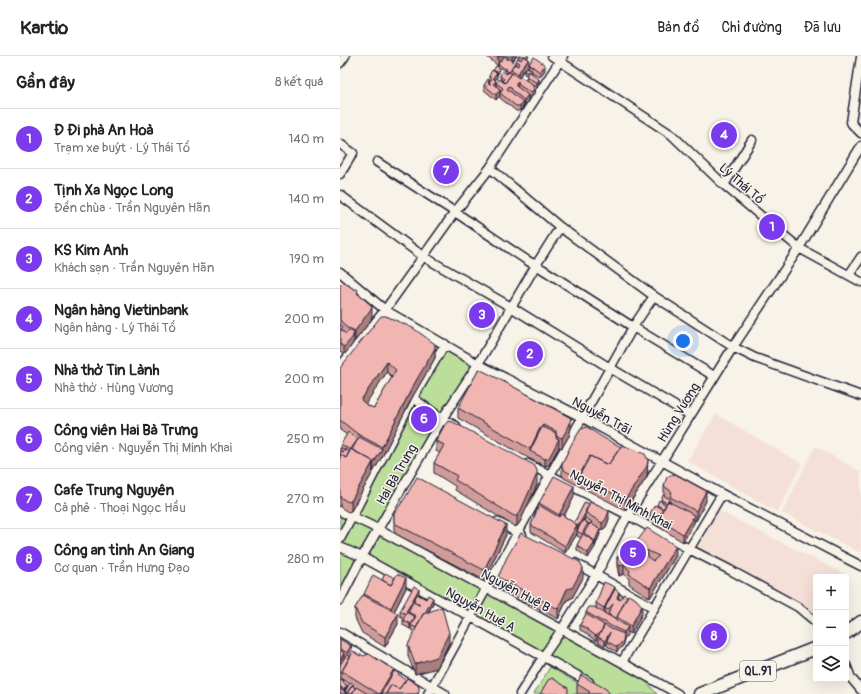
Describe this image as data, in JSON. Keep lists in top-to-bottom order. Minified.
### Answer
{"streets":{"highway":["QL.91"],"street":["Lý Thái Tổ","Hùng Vương","Nguyễn Trãi","Hai Bà Trưng","Nguyễn Thị Minh Khai","Nguyễn Huệ B","Nguyễn Huệ A"]},"crossings":[["Lý Thái Tổ","Hùng Vương"],["Hùng Vương","Nguyễn Trãi"],["Hùng Vương","Nguyễn Thị Minh Khai"],["Hùng Vương","Nguyễn Huệ B"],["Hùng Vương","Nguyễn Huệ A"],["Nguyễn Trãi","Hai Bà Trưng"],["Hai Bà Trưng","Nguyễn Huệ B"],["Hai Bà Trưng","Nguyễn Huệ A"]],"page":{"header":"Kartio","nav":["Bản đồ","Chỉ đường","Đã lưu"],"heading":["Gần đây","8 kết quả"],"list":[{"mark":"1","name":"Đ Đi phà An Hoà","note":"Trạm xe buýt · Lý Thái Tổ","value":"140 m"},{"mark":"2","name":"Tịnh Xa Ngọc Long","note":"Đền chùa · Trần Nguyên Hãn","value":"140 m"},{"mark":"3","name":"KS Kim Anh","note":"Khách sạn · Trần Nguyên Hãn","value":"190 m"},{"mark":"4","name":"Ngân hàng Vietinbank","note":"Ngân hàng · Lý Thái Tổ","value":"200 m"},{"mark":"5","name":"Nhà thờ Tin Lành","note":"Nhà thờ · Hùng Vương","value":"200 m"},{"mark":"6","name":"Công viên Hai Bà Trưng","note":"Công viên · Nguyễn Thị Minh Khai","value":"250 m"},{"mark":"7","name":"Cafe Trung Nguyên","note":"Cà phê · Thoại Ngọc Hầu","value":"270 m"},{"mark":"8","name":"Công an tỉnh An Giang","note":"Cơ quan · Trần Hưng Đạo","value":"280 m"}],"pins":["4","7","1","3","2","6","5","8"],"map_buttons":["+","−"]}}
